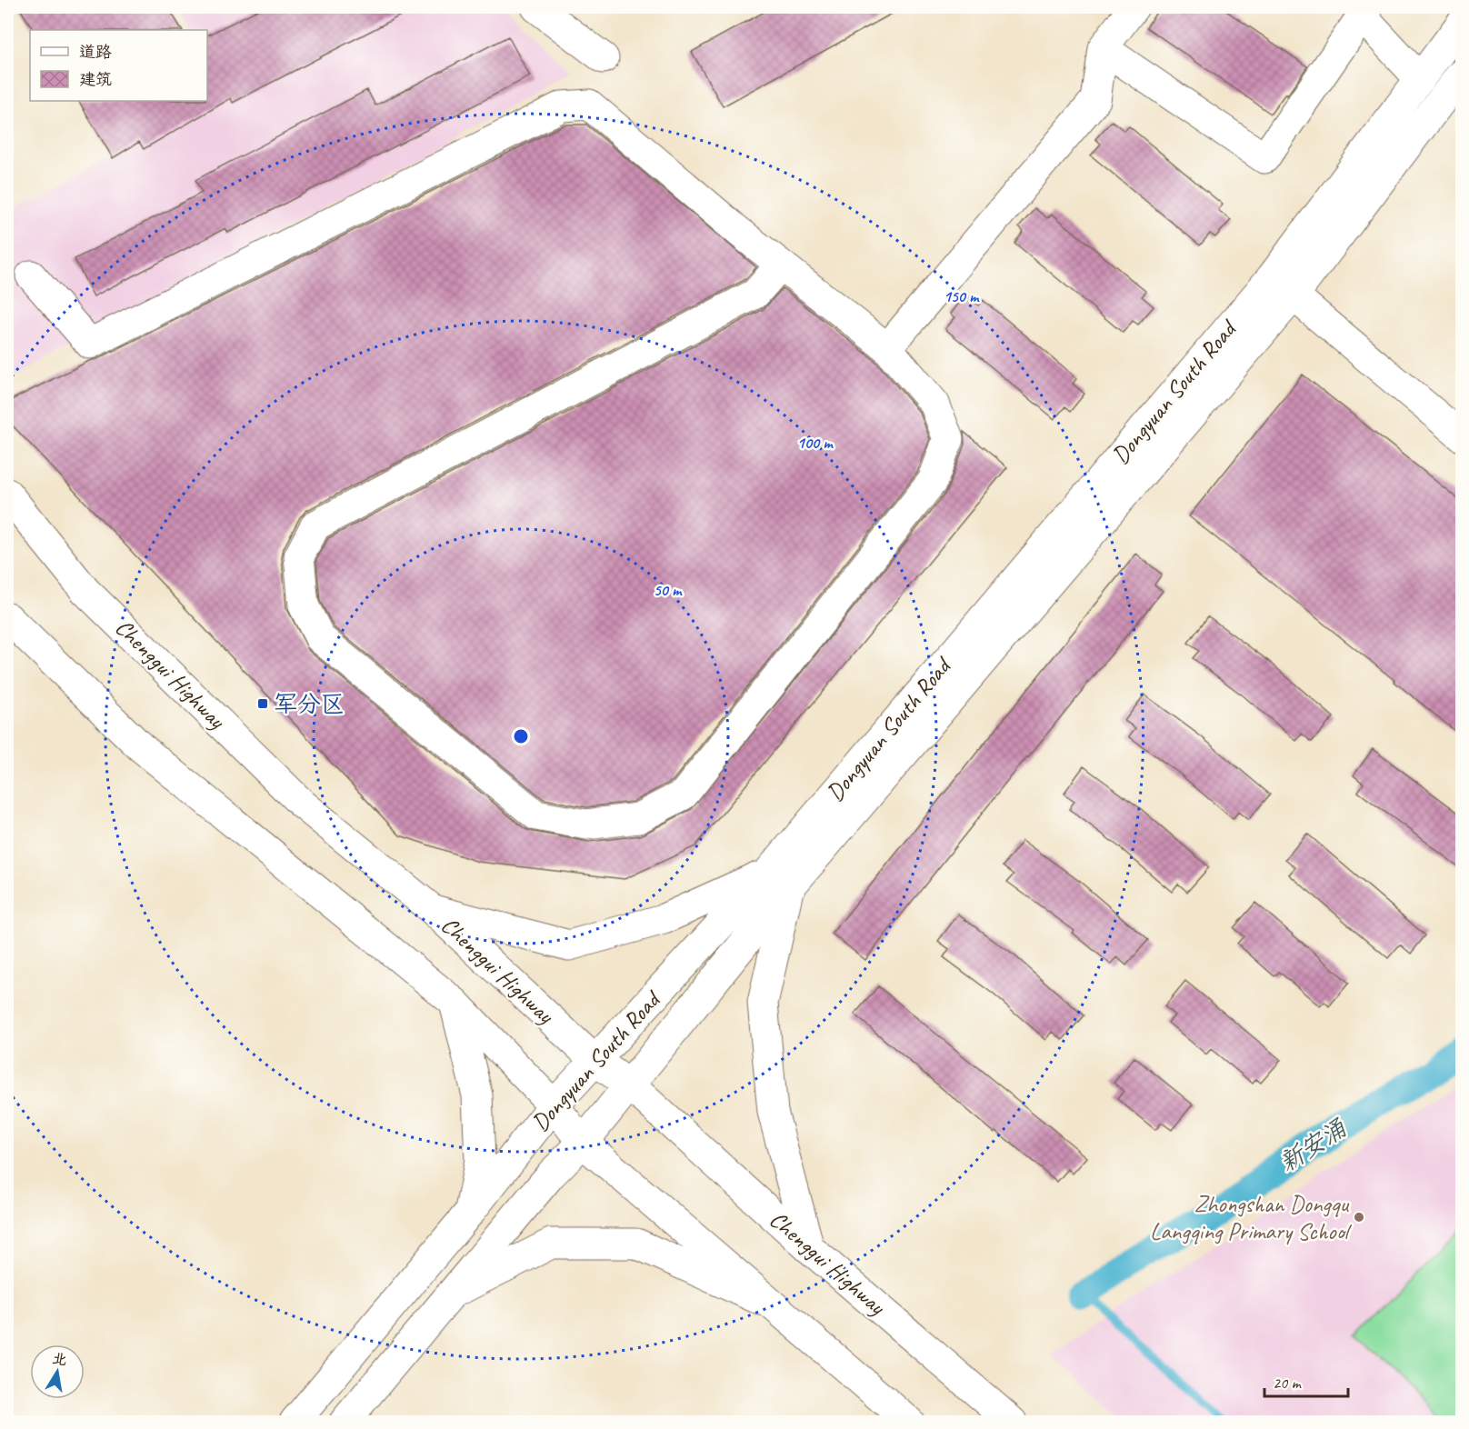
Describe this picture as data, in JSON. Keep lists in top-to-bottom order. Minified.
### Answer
{"streets":{"street":["Dongyuan South Road","Chenggui Highway"]},"crossings":[["Dongyuan South Road","Chenggui Highway"]],"water":["新安涌"],"places":{"transit":["军分区"],"other":["Zhongshan Dongqu Langqing Primary School"]},"legend":["道路","建筑"],"scale_bar":"20 m","north":"top","rings":["150 m","100 m","50 m"]}
